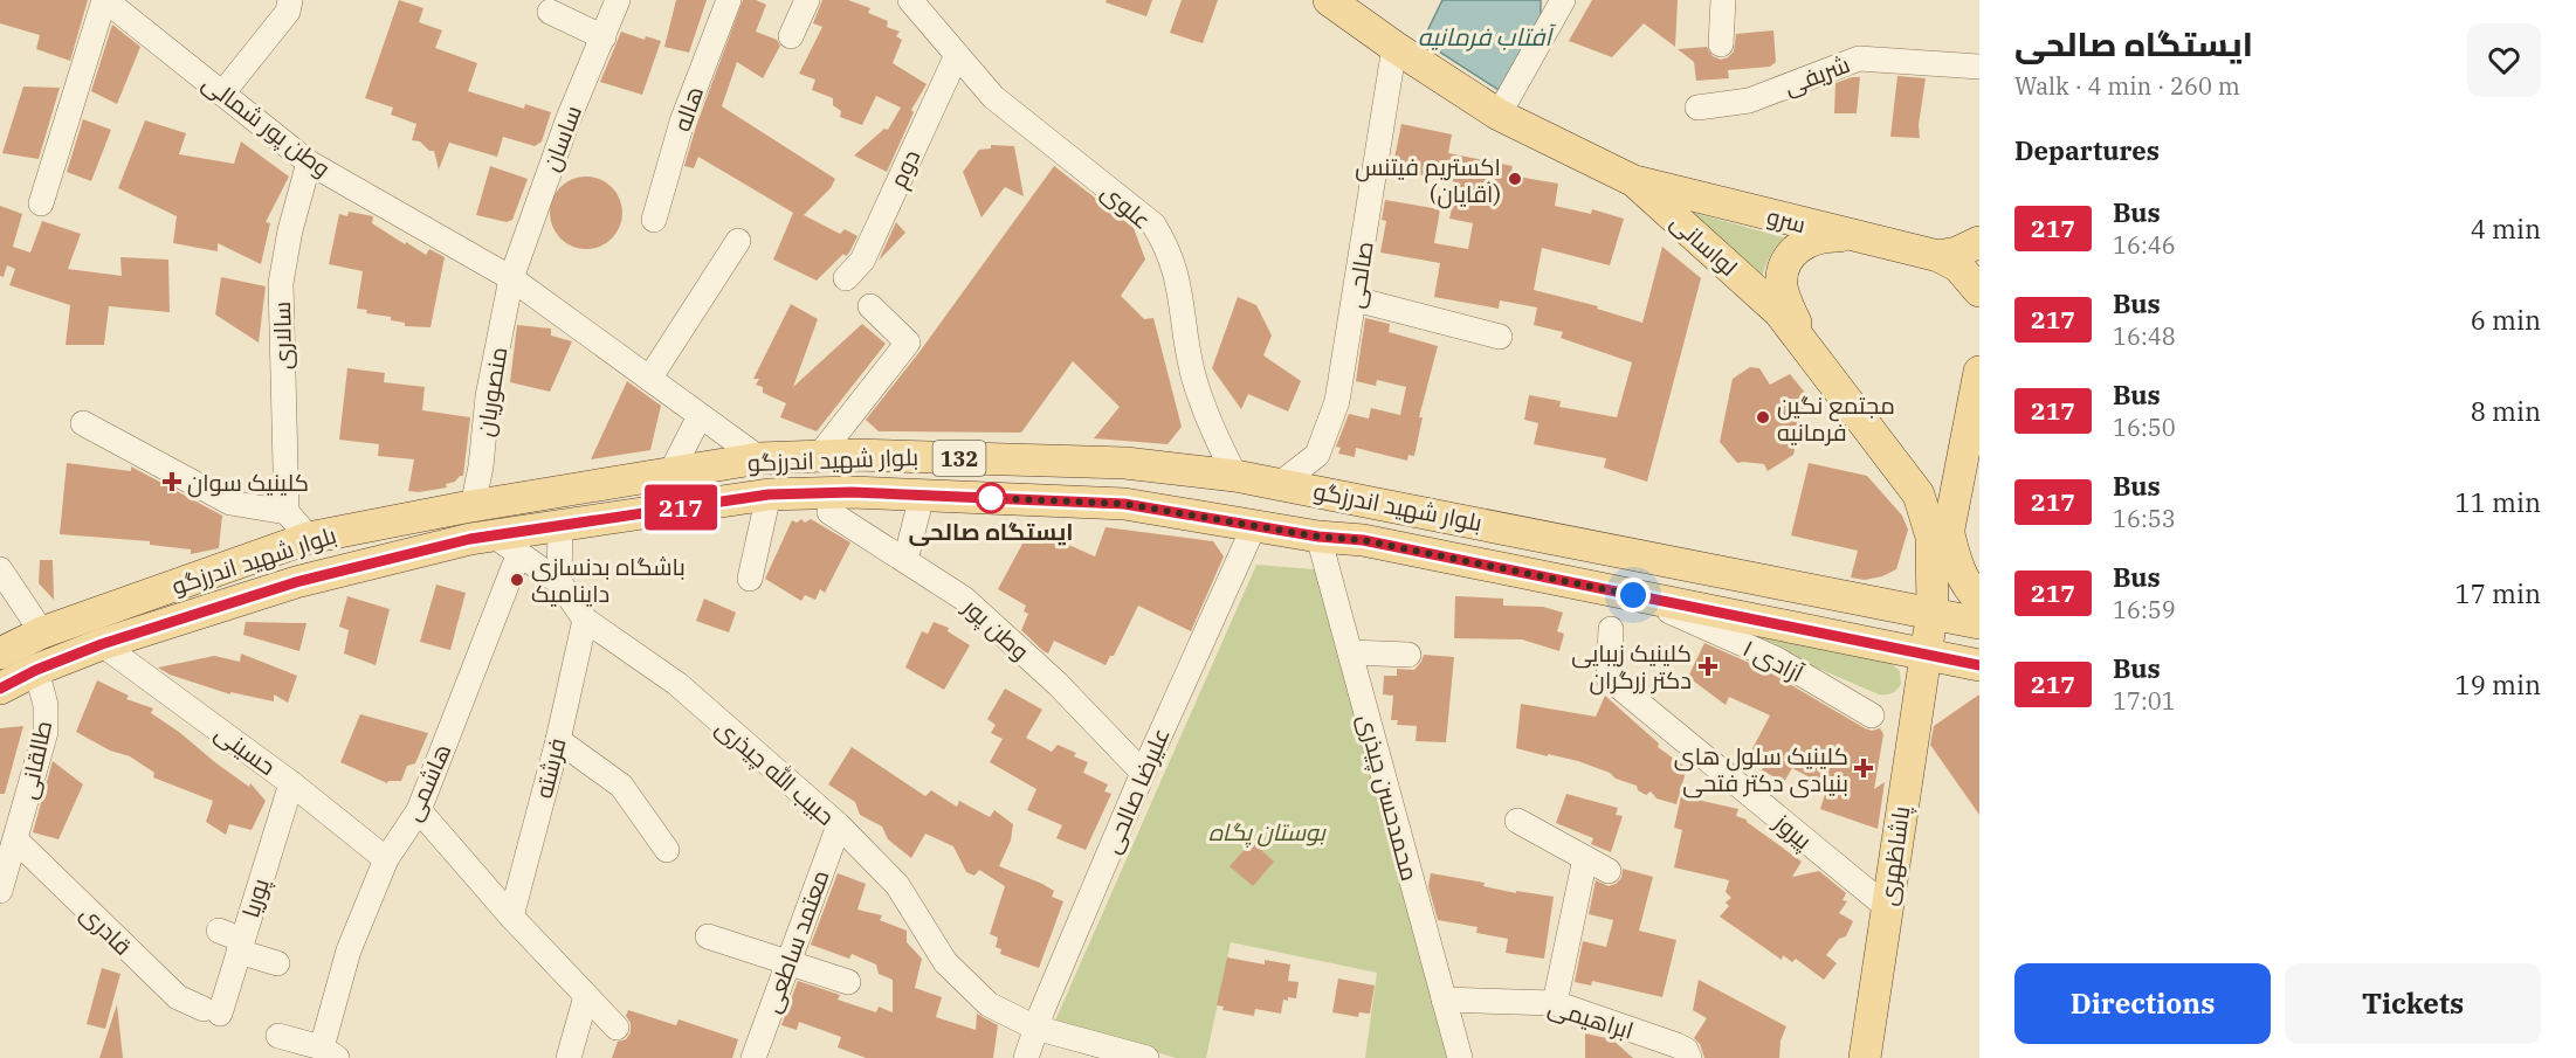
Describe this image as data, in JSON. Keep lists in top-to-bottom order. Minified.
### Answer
{"streets":{"main road":["سرو","لواسانی","132","بلوار شهید اندرزگو","پاشاظهری"],"street":["شریفی","هاله","وطن پور شمالی","ساسان","دوم","علوی","صالحی","سالاری","منصوریان","وطن پور","آزادی ۱","حسینی","طالقانی","فرشته","حبیب الله چیذری","هاشمی","علیرضا صالحی","محمدحسن چیذری","پیروز","پوریا","قادری","معتمد ساطعی","ابراهیمی"]},"crossings":[["وطن پور شمالی","ساسان"],["وطن پور شمالی","سالاری"],["وطن پور شمالی","منصوریان"],["ساسان","منصوریان"],["دوم","علوی"],["علوی","بلوار شهید اندرزگو"],["سرو","لواسانی"],["لواسانی","صالحی"],["لواسانی","بلوار شهید اندرزگو"],["لواسانی","پاشاظهری"],["صالحی","بلوار شهید اندرزگو"],["منصوریان","بلوار شهید اندرزگو"],["بلوار شهید اندرزگو","آزادی ۱"],["بلوار شهید اندرزگو","حسینی"],["بلوار شهید اندرزگو","طالقانی"],["بلوار شهید اندرزگو","حبیب الله چیذری"],["بلوار شهید اندرزگو","علیرضا صالحی"],["بلوار شهید اندرزگو","محمدحسن چیذری"],["بلوار شهید اندرزگو","پاشاظهری"],["وطن پور","علیرضا صالحی"],["حسینی","هاشمی"],["حسینی","پوریا"],["طالقانی","قادری"],["فرشته","حبیب الله چیذری"],["حبیب الله چیذری","هاشمی"],["حبیب الله چیذری","علیرضا صالحی"],["حبیب الله چیذری","معتمد ساطعی"],["محمدحسن چیذری","ابراهیمی"],["پیروز","پاشاظهری"],["پوریا","قادری"]],"water":["آفتاب فرمانیه"],"parks":["بوستان پگاه"],"places":{"other":["اکستریم فیتنس (آقایان)","مجتمع نگین فرمانیه","ایستگاه صالحی","باشگاه بدنسازی داینامیک"],"health":["کلینیک سوان","کلینیک زیبایی دکتر زرگران","کلینیک سلول های بنیادی دکتر فتحی"]},"lines":["bus line 217"],"page":{"on_map":"217","heading":[["ایستگاه صالحی","Walk · 4 min · 260 m"],"Departures"],"list":[{"mark":"217","name":"Bus","note":"16:46","value":"4 min"},{"mark":"217","name":"Bus","note":"16:48","value":"6 min"},{"mark":"217","name":"Bus","note":"16:50","value":"8 min"},{"mark":"217","name":"Bus","note":"16:53","value":"11 min"},{"mark":"217","name":"Bus","note":"16:59","value":"17 min"},{"mark":"217","name":"Bus","note":"17:01","value":"19 min"}],"buttons":["Directions","Tickets"]}}
